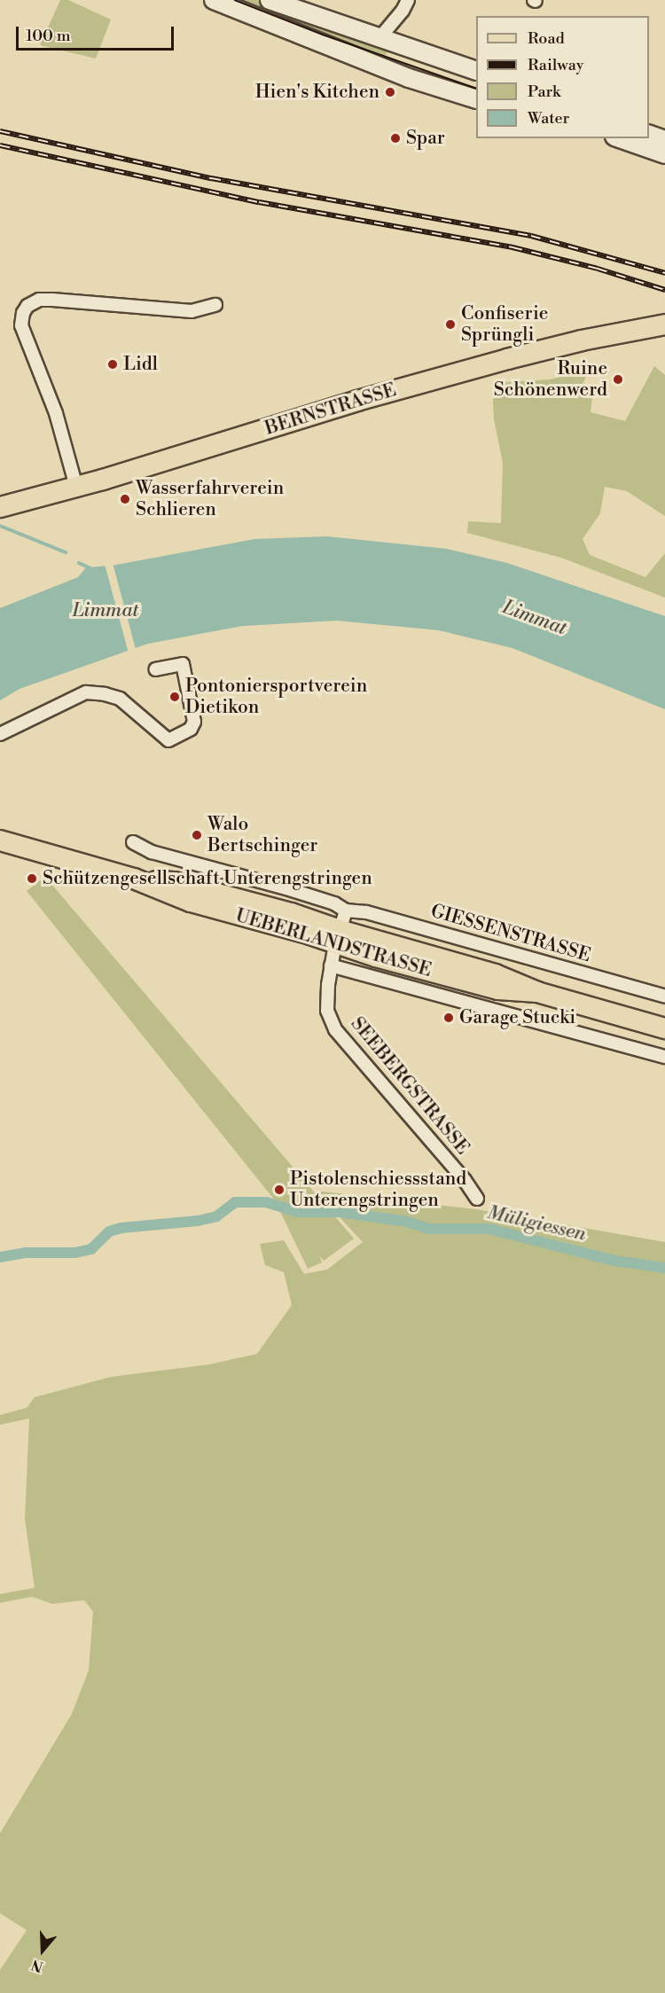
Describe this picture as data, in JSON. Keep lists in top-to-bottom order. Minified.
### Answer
{"streets":{"main road":["BERNSTRASSE","UEBERLANDSTRASSE"],"street":["GIESSENSTRASSE","SEEBERGSTRASSE"]},"crossings":[["UEBERLANDSTRASSE","SEEBERGSTRASSE"]],"water":["Limmat","Müligiessen"],"places":["Hien's Kitchen","Spar","Confiserie Sprüngli","Lidl","Ruine Schönenwerd","Wasserfahrverein Schlieren","Pontoniersportverein Dietikon","Walo Bertschinger","Schützengesellschaft Unterengstringen","Garage Stucki","Pistolenschiessstand Unterengstringen"],"legend":["Road","Railway","Park","Water"],"scale_bar":"100 m","north":"bottom"}
